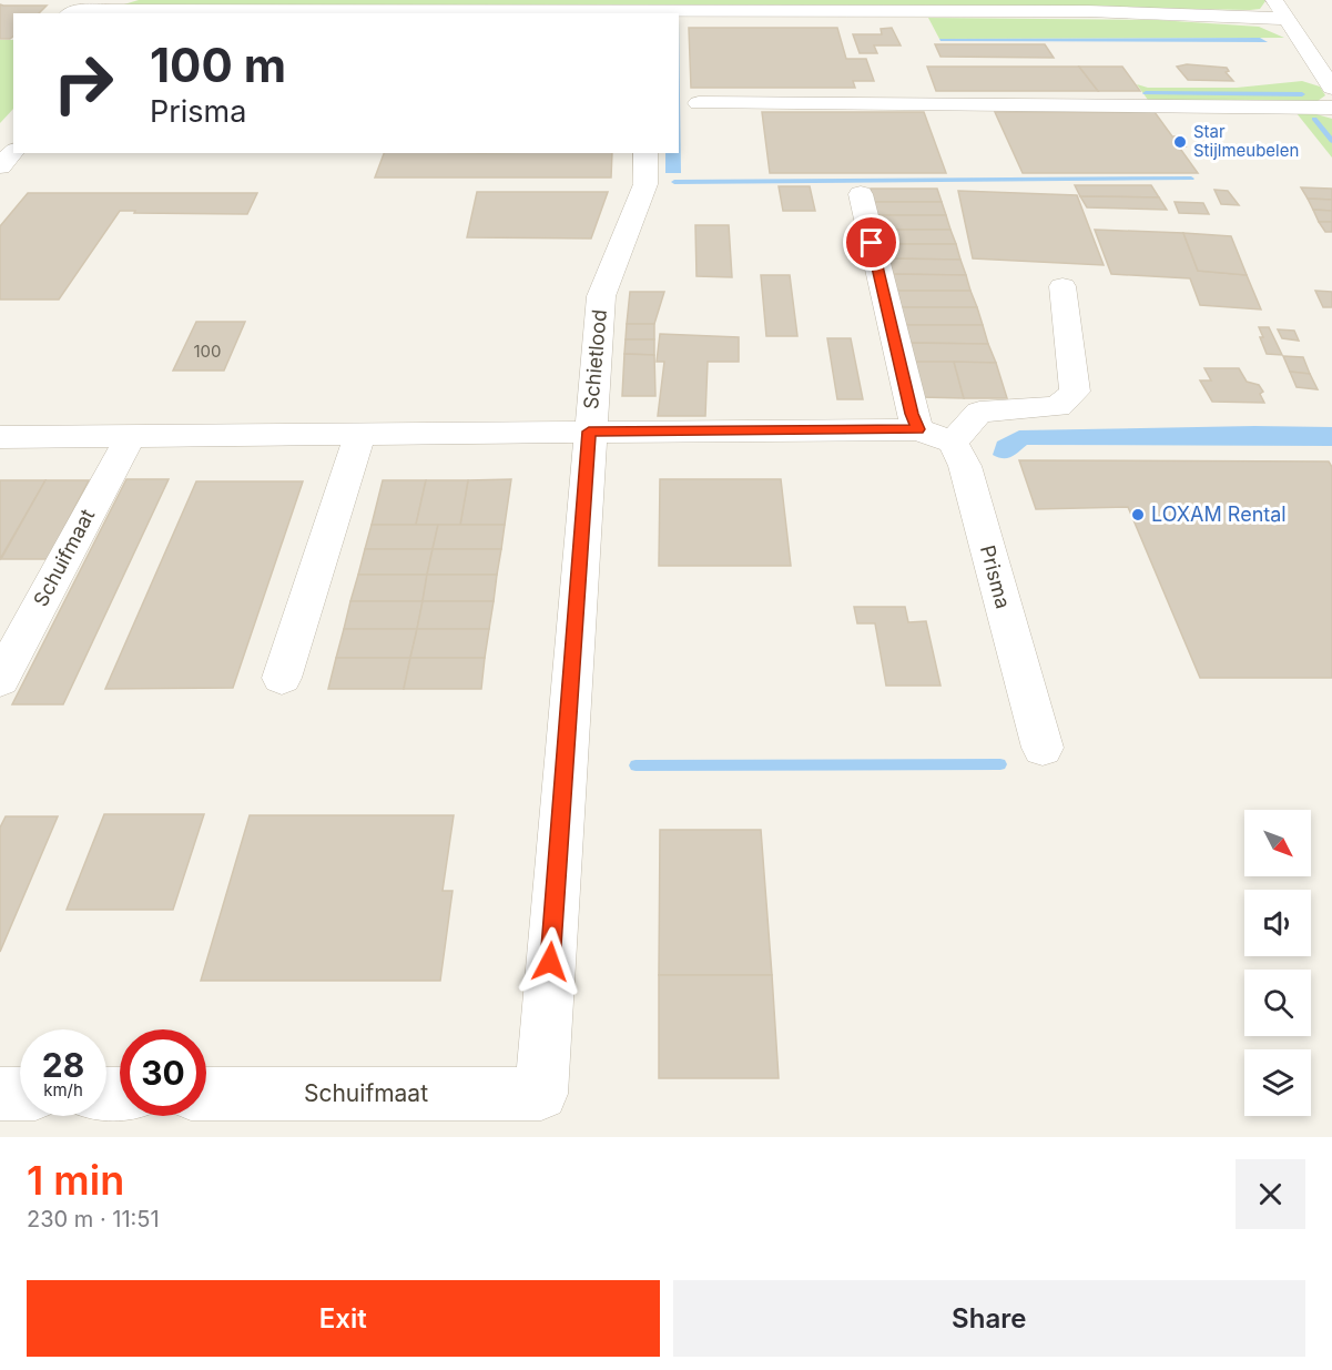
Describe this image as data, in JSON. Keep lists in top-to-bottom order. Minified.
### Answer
{"streets":{"street":["Schietlood","Schuifmaat","Prisma"]},"crossings":[["Schietlood","Schuifmaat"]],"places":["Star Stijlmeubelen","LOXAM Rental"],"house_numbers":["100"],"north":"bottom right","page":{"turn":["100 m","Prisma"],"speed":"28 km/h","limit":"30","heading":["1 min","230 m · 11:51"],"buttons":["Exit","Share"]}}
